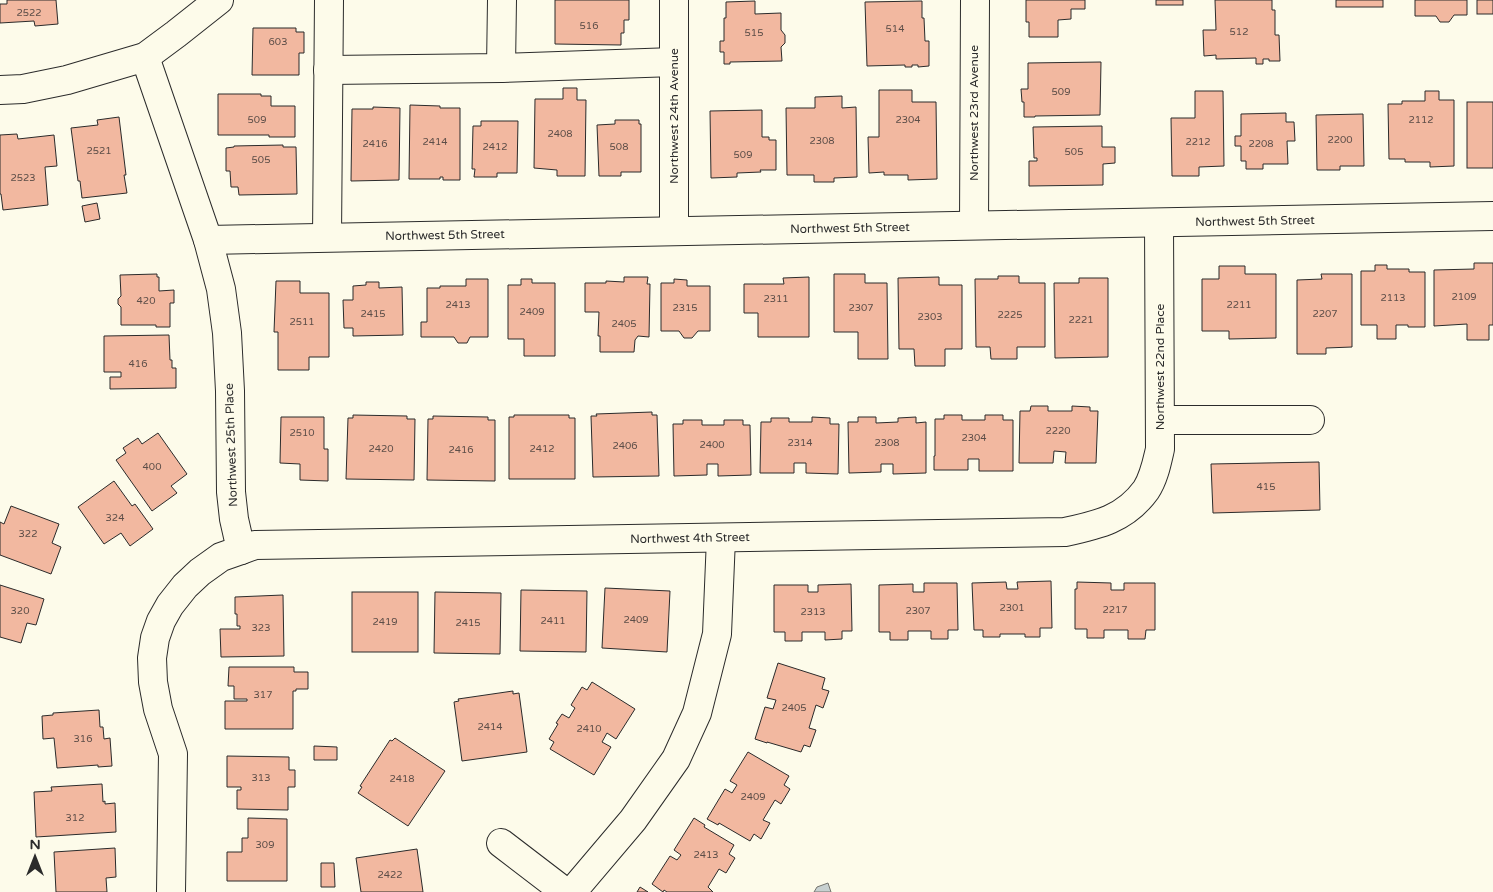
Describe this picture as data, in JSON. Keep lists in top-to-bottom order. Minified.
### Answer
{"streets":{"street":["Northwest 23rd Avenue","Northwest 24th Avenue","Northwest 5th Street","Northwest 22nd Place","Northwest 25th Place","Northwest 4th Street"]},"crossings":[["Northwest 23rd Avenue","Northwest 5th Street"],["Northwest 24th Avenue","Northwest 5th Street"],["Northwest 5th Street","Northwest 22nd Place"],["Northwest 5th Street","Northwest 25th Place"],["Northwest 22nd Place","Northwest 4th Street"],["Northwest 25th Place","Northwest 4th Street"]],"house_numbers":["2522","516","514","512","515","603","509","509","2304","2112","2408","2200","2308","2414","2212","2416","2208","2412","508","2521","505","509","505","2523","2109","2113","2311","420","2413","2211","2315","2307","2409","2415","2207","2225","2303","2221","2511","2405","416","2220","2510","2304","2314","2308","2400","2406","2420","2412","2416","400","415","324","322","2301","2217","320","2307","2313","2409","2411","2419","2415","323","317","2405","2414","2410","316","313","2418","2409","312","309","2413","2422"],"north":"top"}
